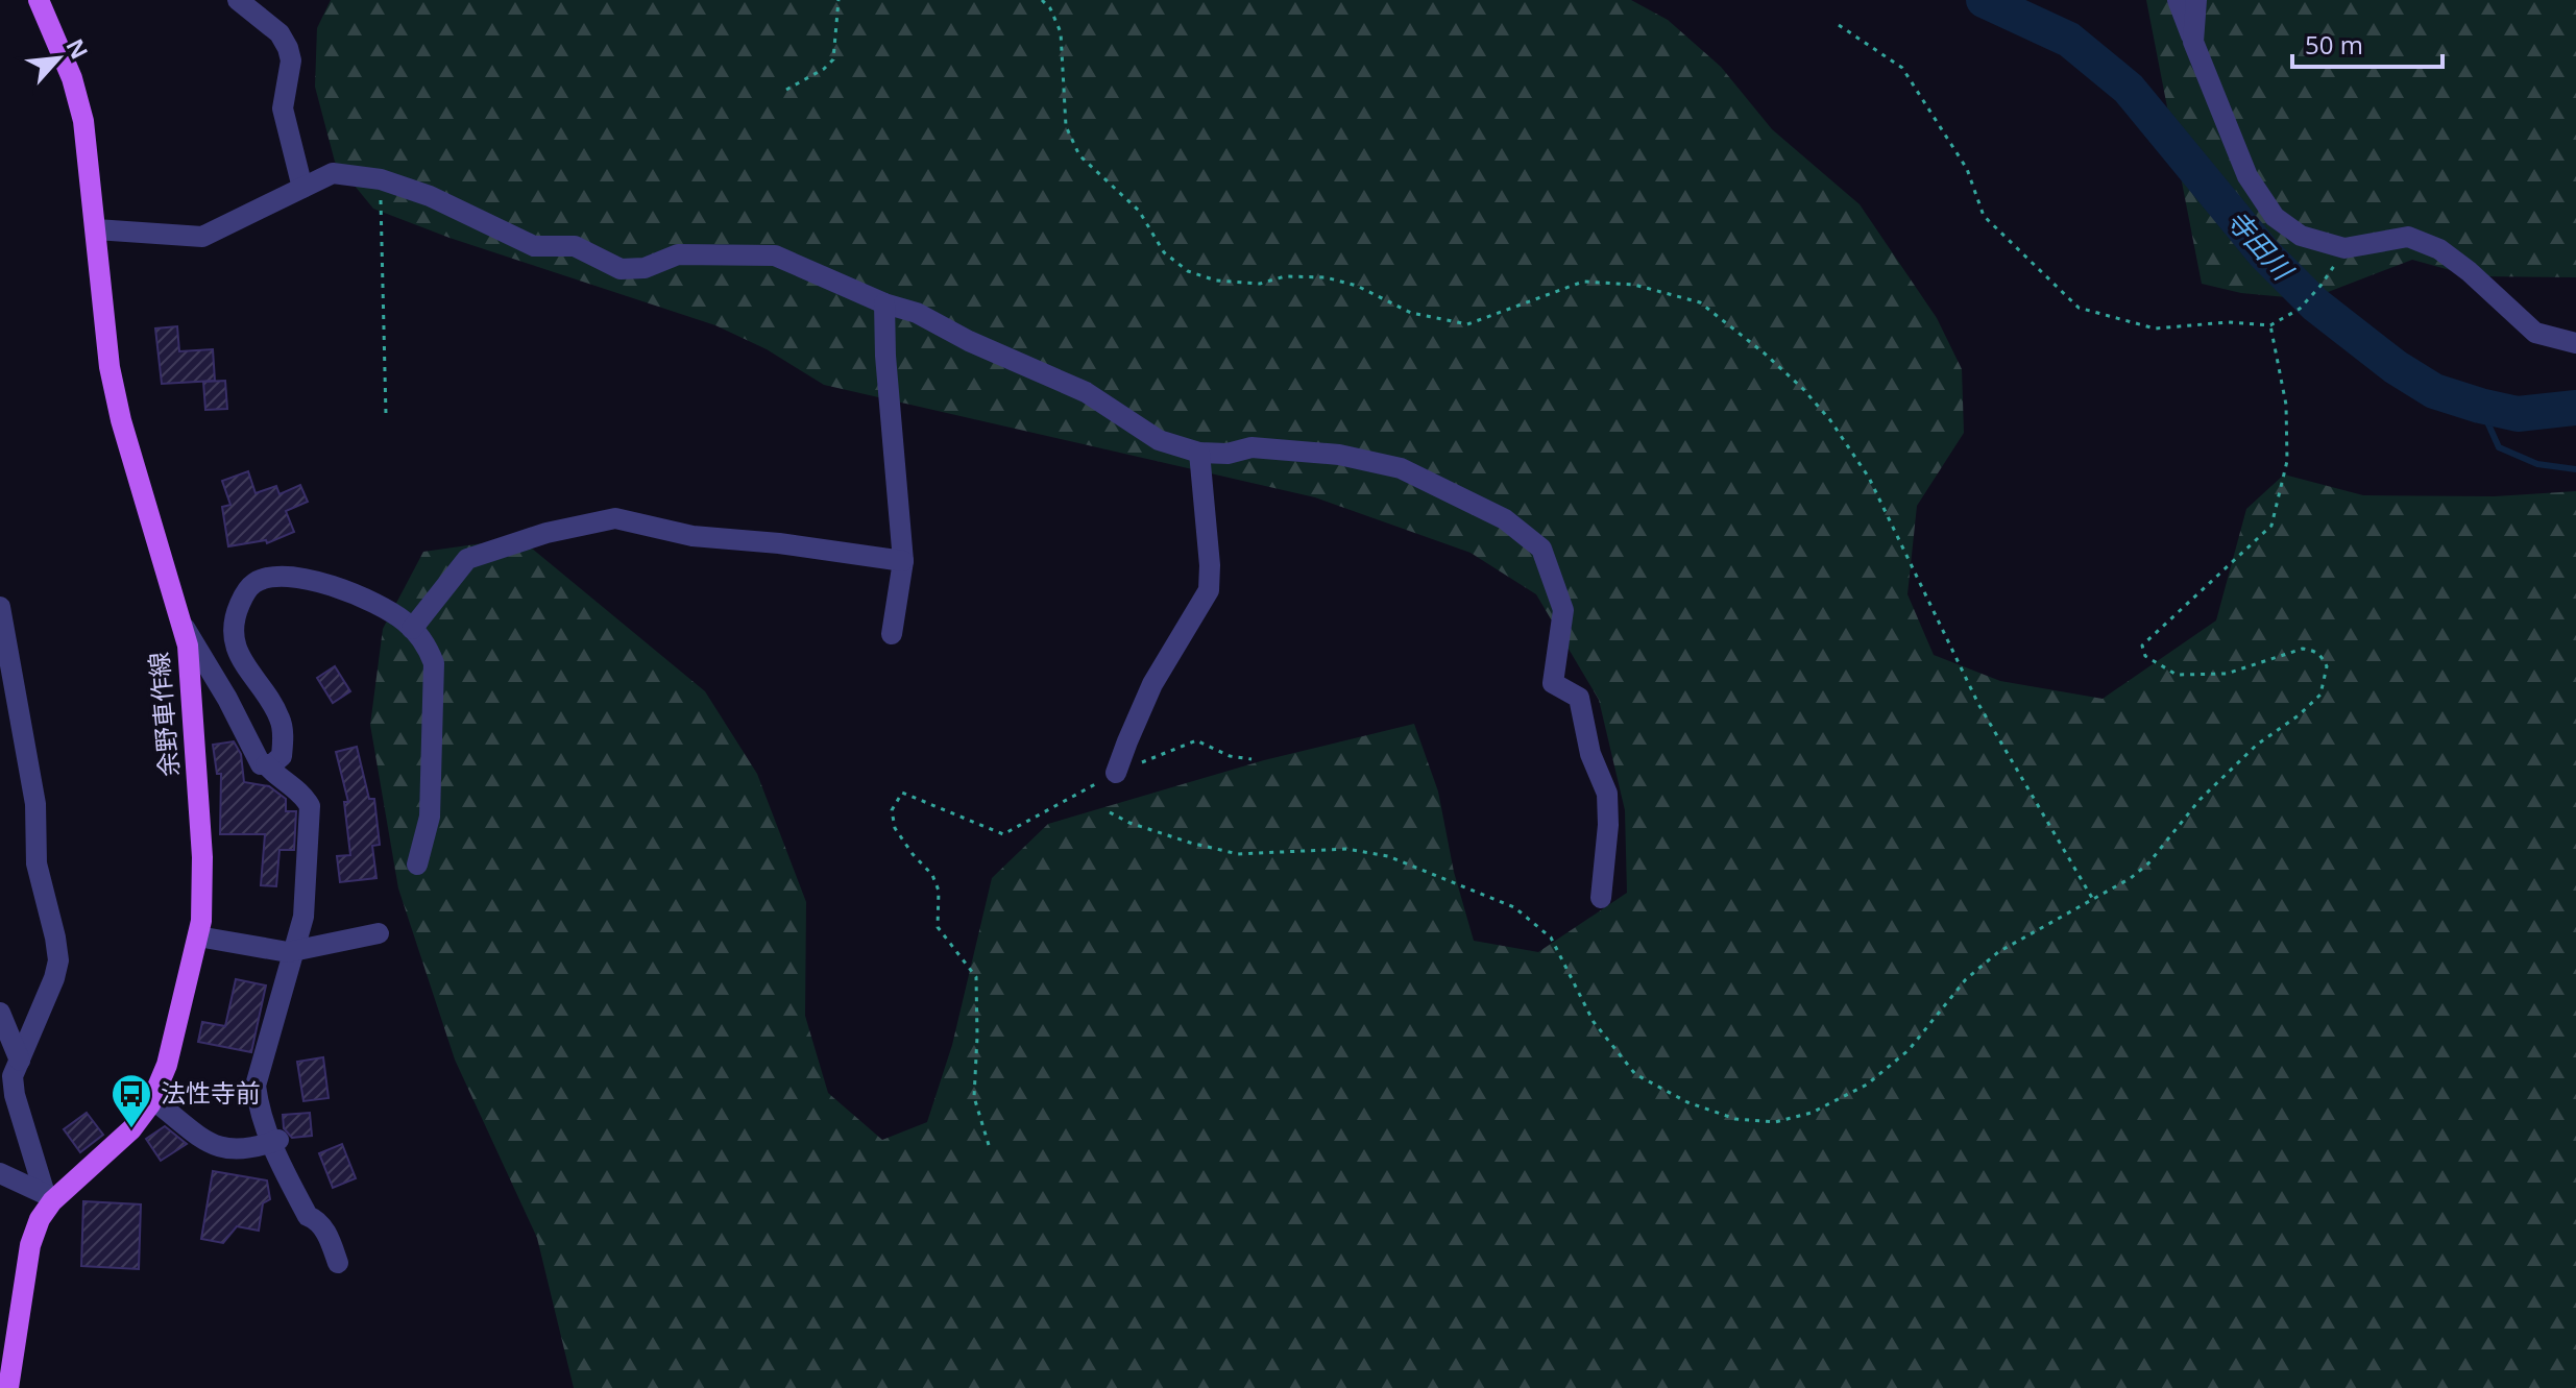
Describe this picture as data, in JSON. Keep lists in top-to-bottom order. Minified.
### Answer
{"streets":{"main road":["余野車作線"]},"water":["寺田川"],"places":{"bus stop":["法性寺前"]},"scale_bar":"50 m","north":"top right"}
